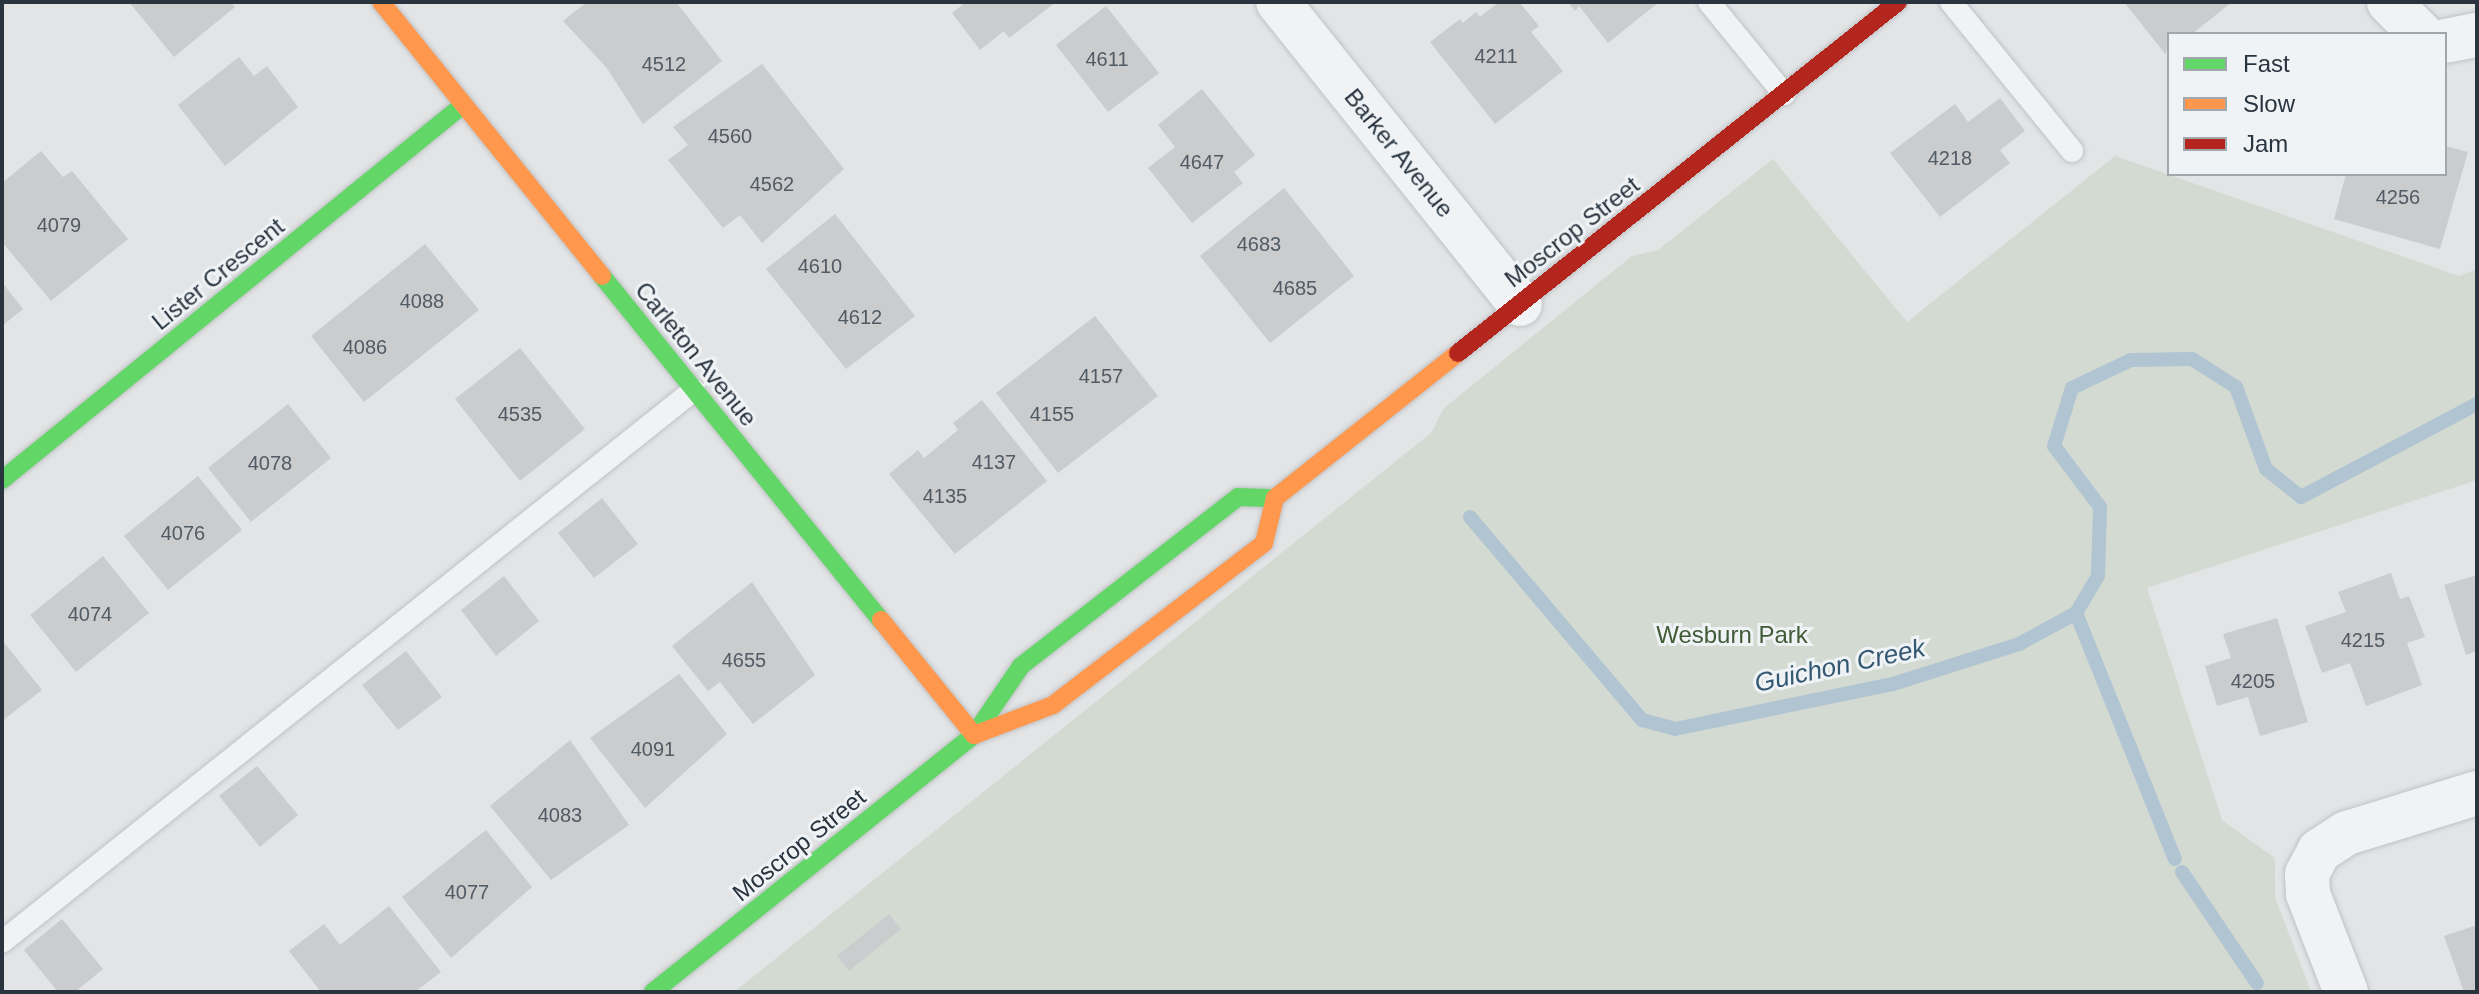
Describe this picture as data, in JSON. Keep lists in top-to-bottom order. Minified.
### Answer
{"streets":{"street":["Barker Avenue","Moscrop Street","Lister Crescent","Carleton Avenue"]},"crossings":[["Barker Avenue","Moscrop Street"],["Moscrop Street","Carleton Avenue"],["Lister Crescent","Carleton Avenue"]],"water":["Guichon Creek"],"parks":["Wesburn Park"],"house_numbers":["4211","4611","4512","4560","4218","4647","4562","4256","4079","4683","4610","4685","4088","4612","4086","4157","4535","4155","4137","4078","4135","4076","4074","4215","4655","4205","4091","4083","4077"],"legend":["Fast","Slow","Jam"]}
